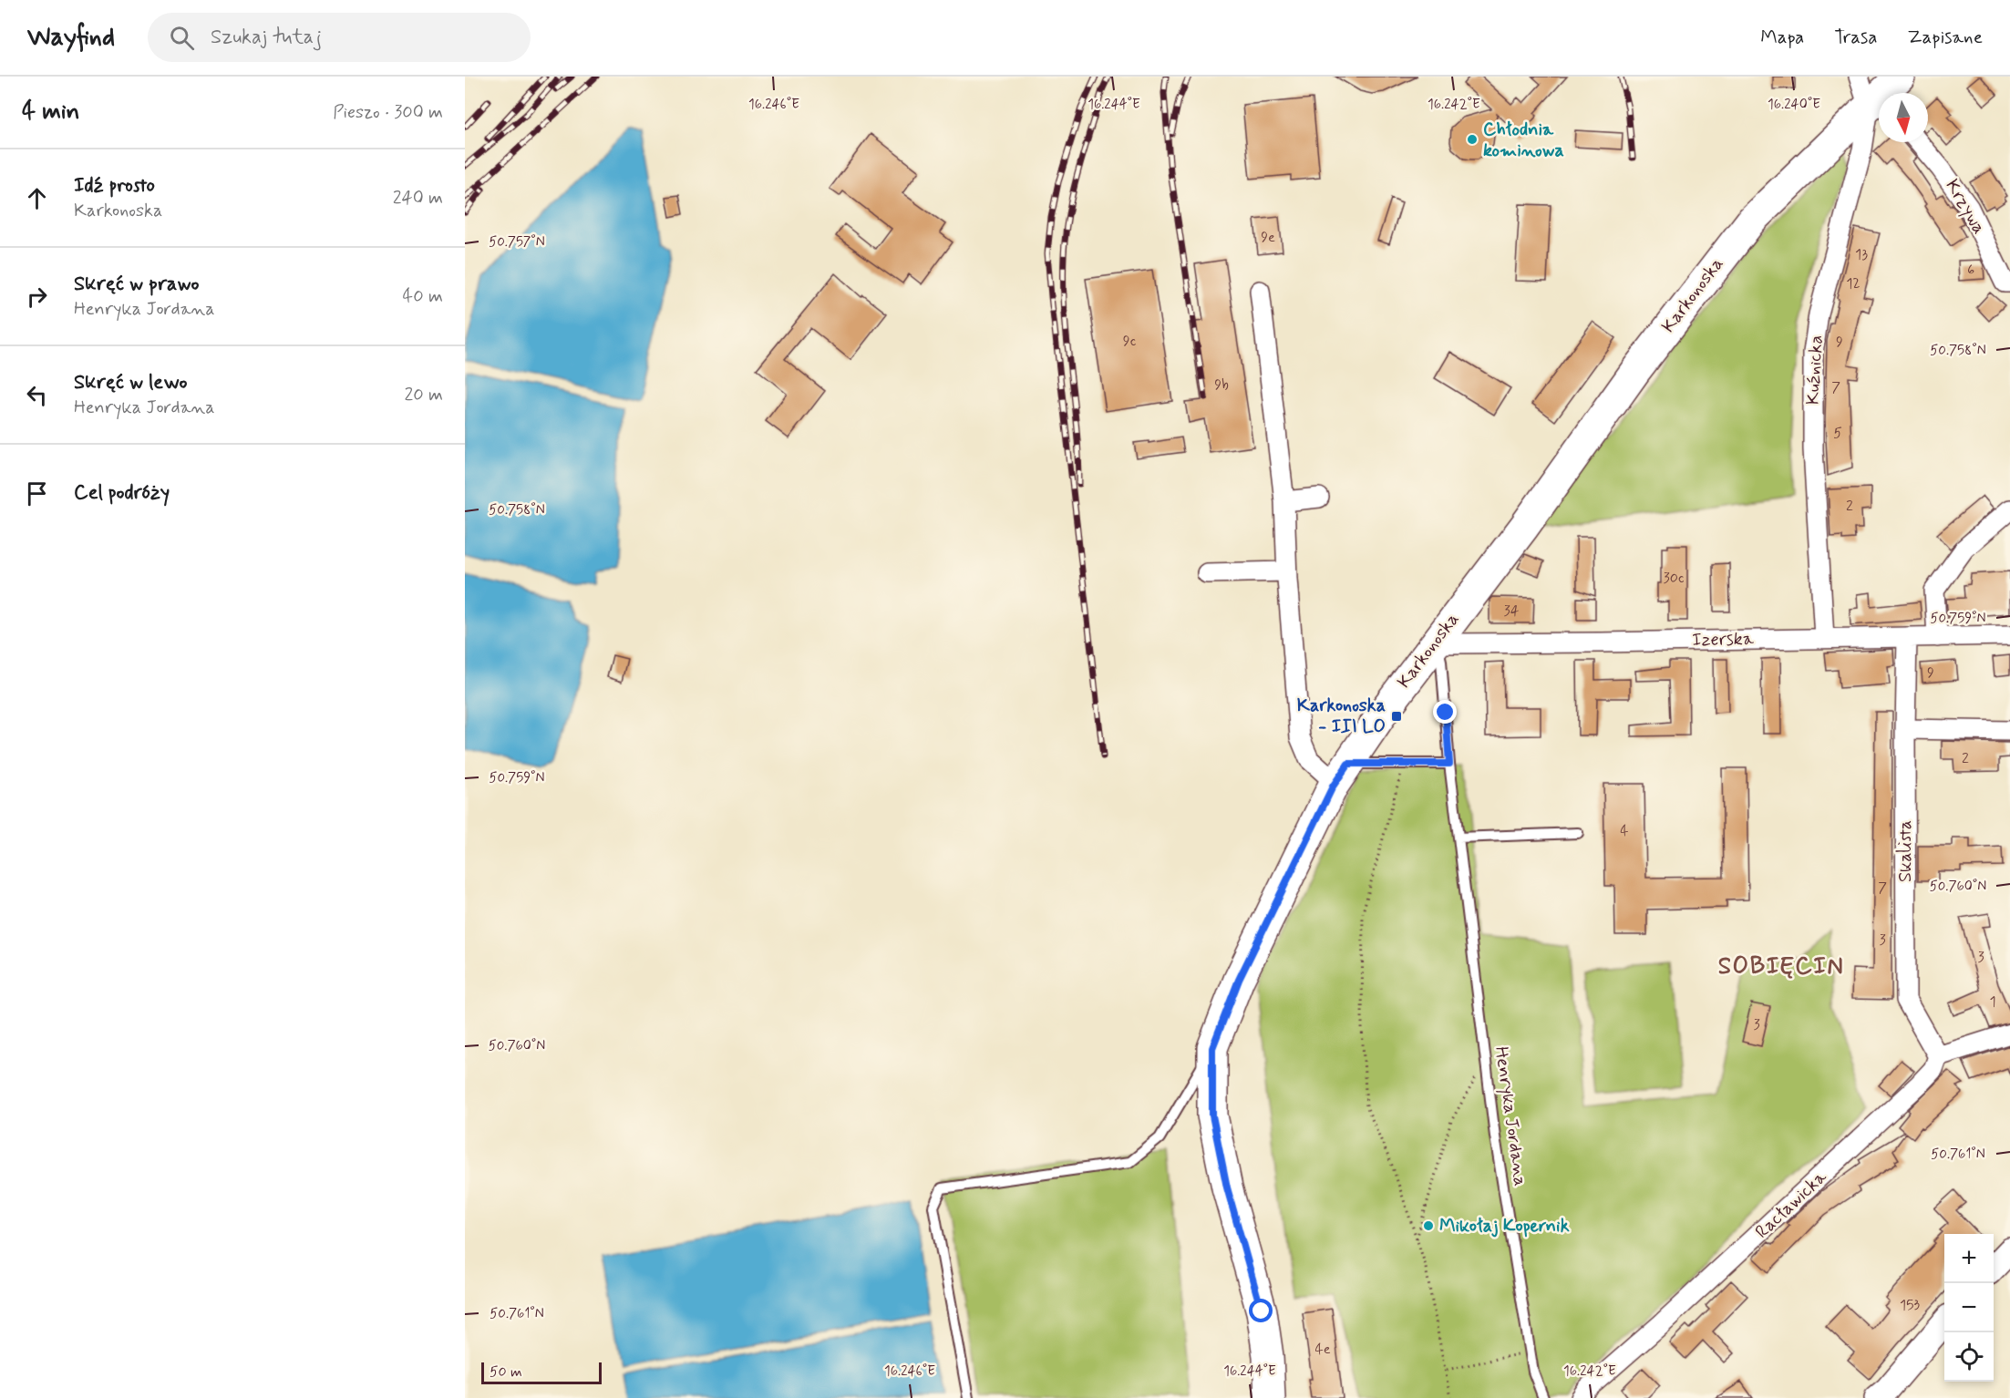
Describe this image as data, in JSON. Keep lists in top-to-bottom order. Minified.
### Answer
{"streets":{"main road":["Karkonoska"],"street":["Krzywa","Kuźnicka","Izerska","Skalista","Racławicka"],"lane":["Henryka Jordana"]},"crossings":[["Karkonoska","Kuźnicka"],["Karkonoska","Izerska"],["Karkonoska","Henryka Jordana"],["Kuźnicka","Izerska"],["Izerska","Skalista"],["Izerska","Henryka Jordana"],["Skalista","Racławicka"]],"districts":["SOBIĘCIN"],"places":{"other":["Chłodnia kominowa","Mikołaj Kopernik"],"transit":["Karkonoska - III LO"]},"house_numbers":["9e","13","6","12","9c","9","9b","7","5","2","30c","34","9","2","4","7","3","3","1","3","153","4e"],"scale_bar":"50 m","north":"bottom","page":{"header":"Wayfind","search":"Szukaj tutaj","nav":["Mapa","Trasa","Zapisane"],"heading":["4 min","Pieszo · 300 m"],"list":[["Idź prosto","Karkonoska","240 m"],["Skręć w prawo","Henryka Jordana","40 m"],["Skręć w lewo","Henryka Jordana","20 m"],"Cel podróży"],"map_buttons":["+","−"],"scale":"50 m"},"coordinates":["16.246°E","16.244°E","16.242°E","16.240°E","50.757°N","50.758°N","50.759°N","50.760°N","50.761°N"]}
